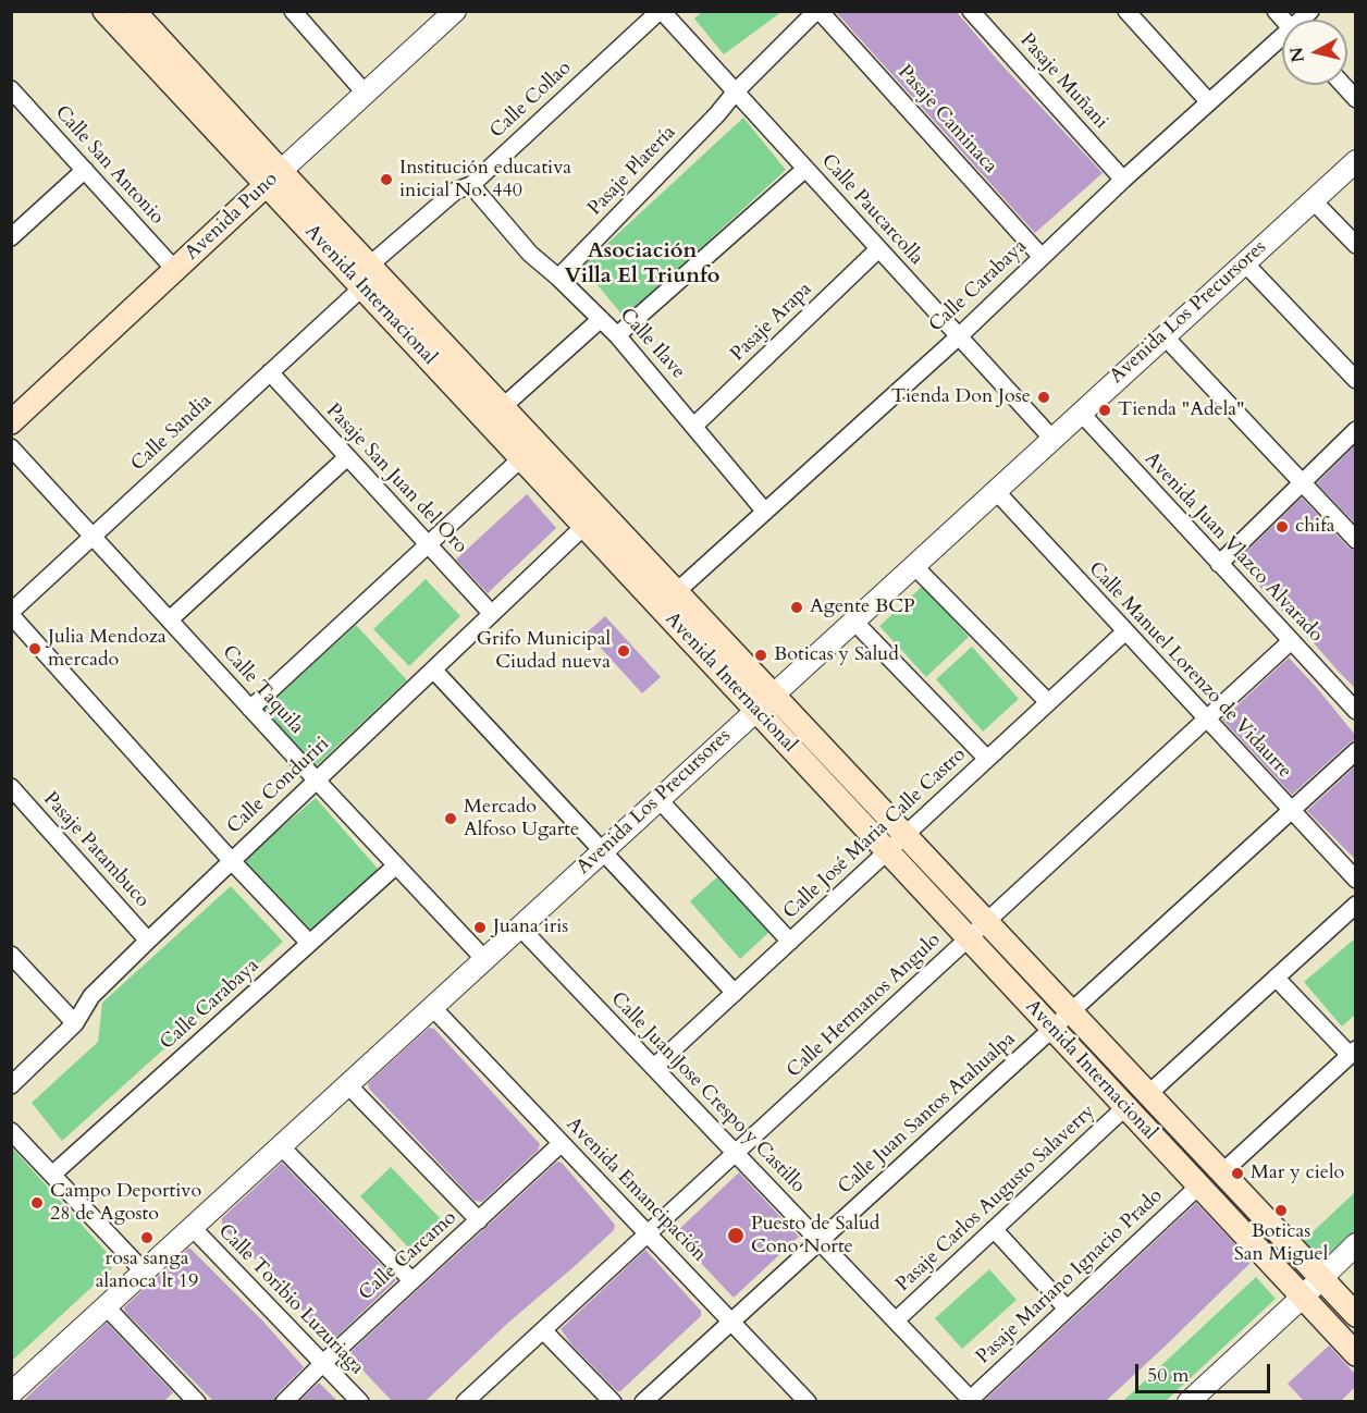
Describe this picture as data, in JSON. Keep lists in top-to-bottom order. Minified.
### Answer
{"streets":{"main road":["Avenida Puno","Avenida Internacional"],"street":["Pasaje Muñani","Calle Collao","Pasaje Caminaca","Calle San Antonio","Pasaje Platería","Calle Paucarcolla","Calle Carabaya","Avenida Los Precursores","Pasaje Arapa","Calle Ilave","Calle Sandia","Pasaje San Juan del Oro","Avenida Juan Vlazco Alvarado","Calle Manuel Lorenzo de Vidaurre","Calle Taquila","Calle Conduriri","Calle José Maria Calle Castro","Pasaje Patambuco","Calle Hermanos Angulo","Calle Juan Jose Crespo y Castillo","Calle Juan Santos Atahualpa","Avenida Emancipación","Pasaje Carlos Augusto Salaverry","Calle Carcamo","Pasaje Mariano Ignacio Prado","Calle Toribio Luzuriaga"]},"crossings":[["Pasaje Muñani","Calle Carabaya"],["Calle Collao","Calle Paucarcolla"],["Calle Collao","Avenida Internacional"],["Calle Collao","Calle Ilave"],["Calle Collao","Calle Sandia"],["Pasaje Caminaca","Pasaje Platería"],["Pasaje Caminaca","Calle Carabaya"],["Calle San Antonio","Avenida Puno"],["Pasaje Platería","Calle Paucarcolla"],["Pasaje Platería","Calle Ilave"],["Calle Paucarcolla","Calle Carabaya"],["Calle Paucarcolla","Avenida Los Precursores"],["Calle Paucarcolla","Pasaje Arapa"],["Avenida Puno","Avenida Internacional"],["Calle Carabaya","Avenida Internacional"],["Calle Carabaya","Calle Ilave"],["Calle Carabaya","Calle Taquila"],["Avenida Internacional","Avenida Los Precursores"],["Avenida Internacional","Calle Sandia"],["Avenida Internacional","Calle Conduriri"],["Avenida Internacional","Calle José Maria Calle Castro"],["Avenida Internacional","Calle Hermanos Angulo"],["Avenida Internacional","Calle Juan Santos Atahualpa"],["Avenida Internacional","Pasaje Carlos Augusto Salaverry"],["Avenida Internacional","Pasaje Mariano Ignacio Prado"],["Avenida Los Precursores","Avenida Juan Vlazco Alvarado"],["Avenida Los Precursores","Calle Manuel Lorenzo de Vidaurre"],["Avenida Los Precursores","Calle Taquila"],["Avenida Los Precursores","Calle Juan Jose Crespo y Castillo"],["Avenida Los Precursores","Avenida Emancipación"],["Avenida Los Precursores","Calle Toribio Luzuriaga"],["Pasaje Arapa","Calle Ilave"],["Calle Sandia","Pasaje San Juan del Oro"],["Calle Sandia","Calle Taquila"],["Pasaje San Juan del Oro","Calle Conduriri"],["Avenida Juan Vlazco Alvarado","Calle Hermanos Angulo"],["Calle Manuel Lorenzo de Vidaurre","Calle José Maria Calle Castro"],["Calle Manuel Lorenzo de Vidaurre","Calle Hermanos Angulo"],["Calle Manuel Lorenzo de Vidaurre","Calle Juan Santos Atahualpa"],["Calle Taquila","Calle Conduriri"],["Calle Conduriri","Pasaje Patambuco"],["Calle José Maria Calle Castro","Calle Juan Jose Crespo y Castillo"],["Calle Hermanos Angulo","Calle Juan Jose Crespo y Castillo"],["Calle Hermanos Angulo","Avenida Emancipación"],["Calle Juan Jose Crespo y Castillo","Calle Juan Santos Atahualpa"],["Calle Juan Jose Crespo y Castillo","Pasaje Carlos Augusto Salaverry"],["Calle Juan Jose Crespo y Castillo","Pasaje Mariano Ignacio Prado"],["Calle Juan Santos Atahualpa","Avenida Emancipación"],["Avenida Emancipación","Calle Carcamo"],["Calle Carcamo","Calle Toribio Luzuriaga"]],"districts":["Asociación Villa El Triunfo"],"places":["Institución educativa inicial No. 440","Tienda Don Jose","Tienda \"Adela\"","chifa","Agente BCP","Julia Mendoza mercado","Grifo Municipal Ciudad nueva","Boticas y Salud","Mercado Alfoso Ugarte","Juana iris","Mar y cielo","Campo Deportivo 28 de Agosto","Boticas San Miguel","Puesto de Salud Cono Norte","rosa sanga alanoca lt 19"],"scale_bar":"50 m","north":"left"}
